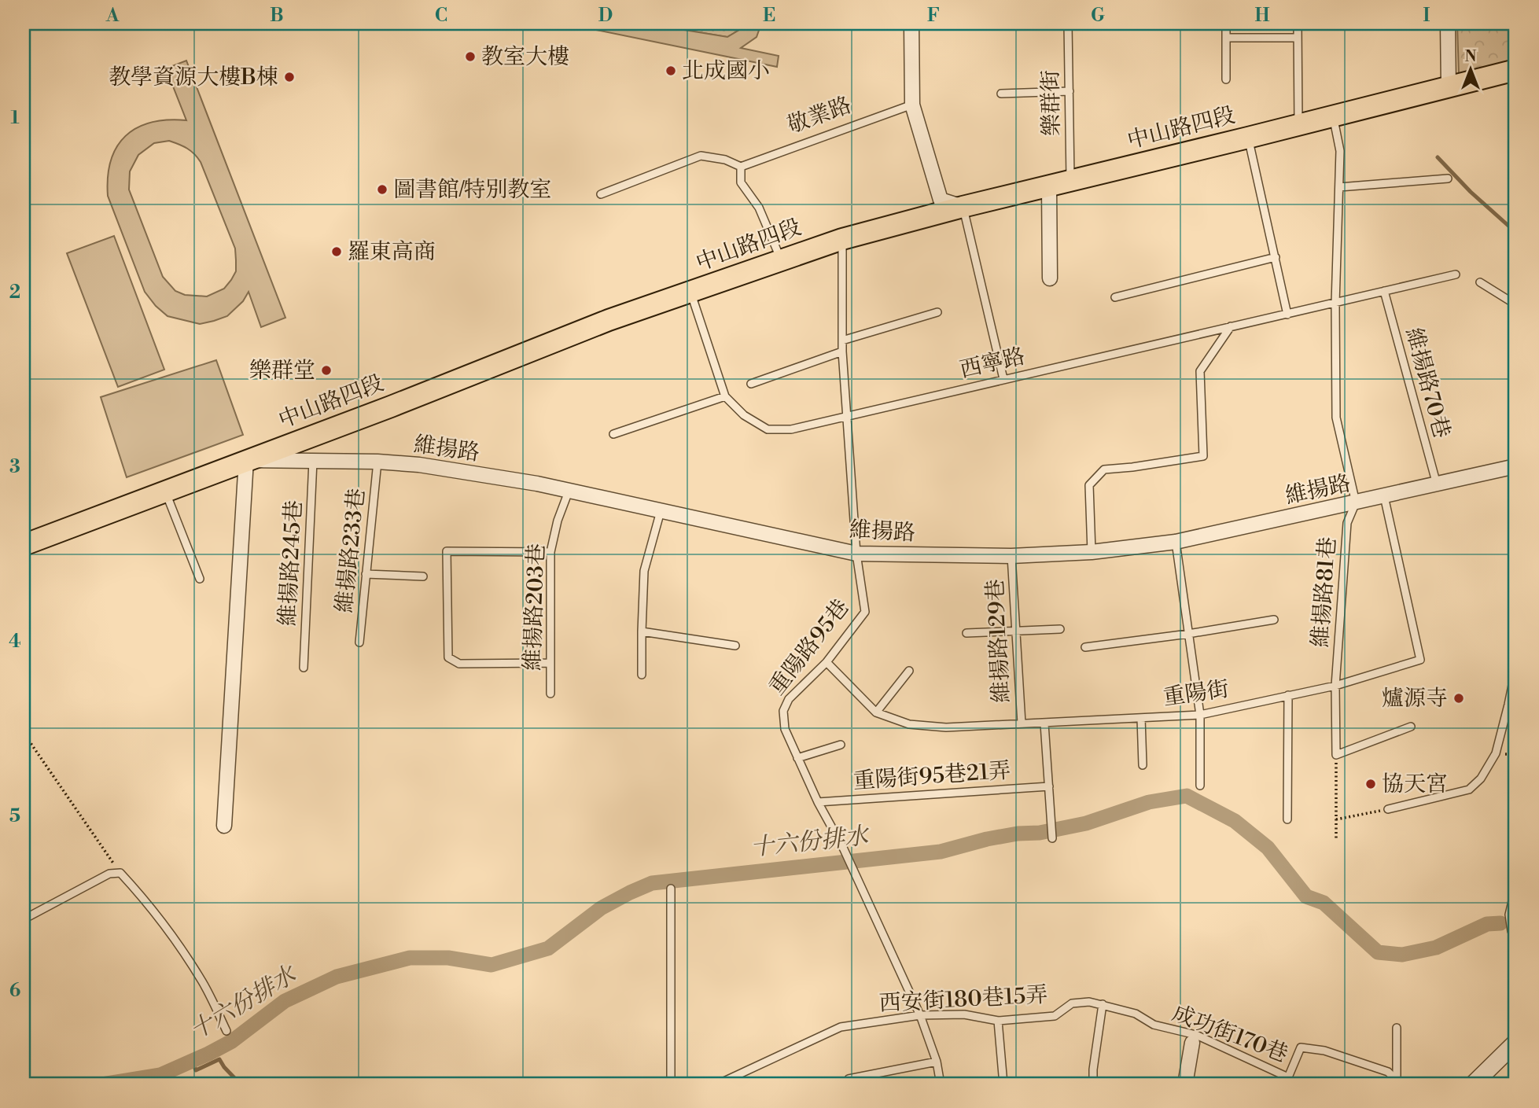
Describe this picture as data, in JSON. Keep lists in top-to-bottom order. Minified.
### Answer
{"streets":{"main road":["中山路四段"],"street":["維揚路"],"lane":["樂群街","敬業路","西寧路","維揚路70巷","維揚路233巷","維揚路245巷","維揚路81巷","維揚路203巷","維揚路129巷","重陽路95巷","重陽街","重陽街95巷21弄","西安街180巷15弄","成功街170巷"]},"crossings":[["樂群街","中山路四段"],["中山路四段","西寧路"],["中山路四段","維揚路"],["中山路四段","重陽路95巷"],["西寧路","維揚路70巷"],["西寧路","重陽路95巷"],["維揚路70巷","維揚路"],["維揚路","維揚路233巷"],["維揚路","維揚路245巷"],["維揚路","維揚路81巷"],["維揚路","維揚路203巷"],["維揚路","維揚路129巷"],["維揚路","重陽路95巷"],["維揚路","重陽街"],["維揚路81巷","重陽街"],["維揚路129巷","重陽街"],["重陽路95巷","重陽街"],["重陽路95巷","重陽街95巷21弄"],["重陽路95巷","西安街180巷15弄"],["西安街180巷15弄","成功街170巷"]],"water":["十六份排水"],"places":["教室大樓","北成國小","教學資源大樓B棟","圖書館/特別教室","羅東高商","樂群堂","爐源寺","協天宮"],"north":"top","grid":{"columns":["A","B","C","D","E","F","G","H","I"],"rows":["1","2","3","4","5","6"]}}
